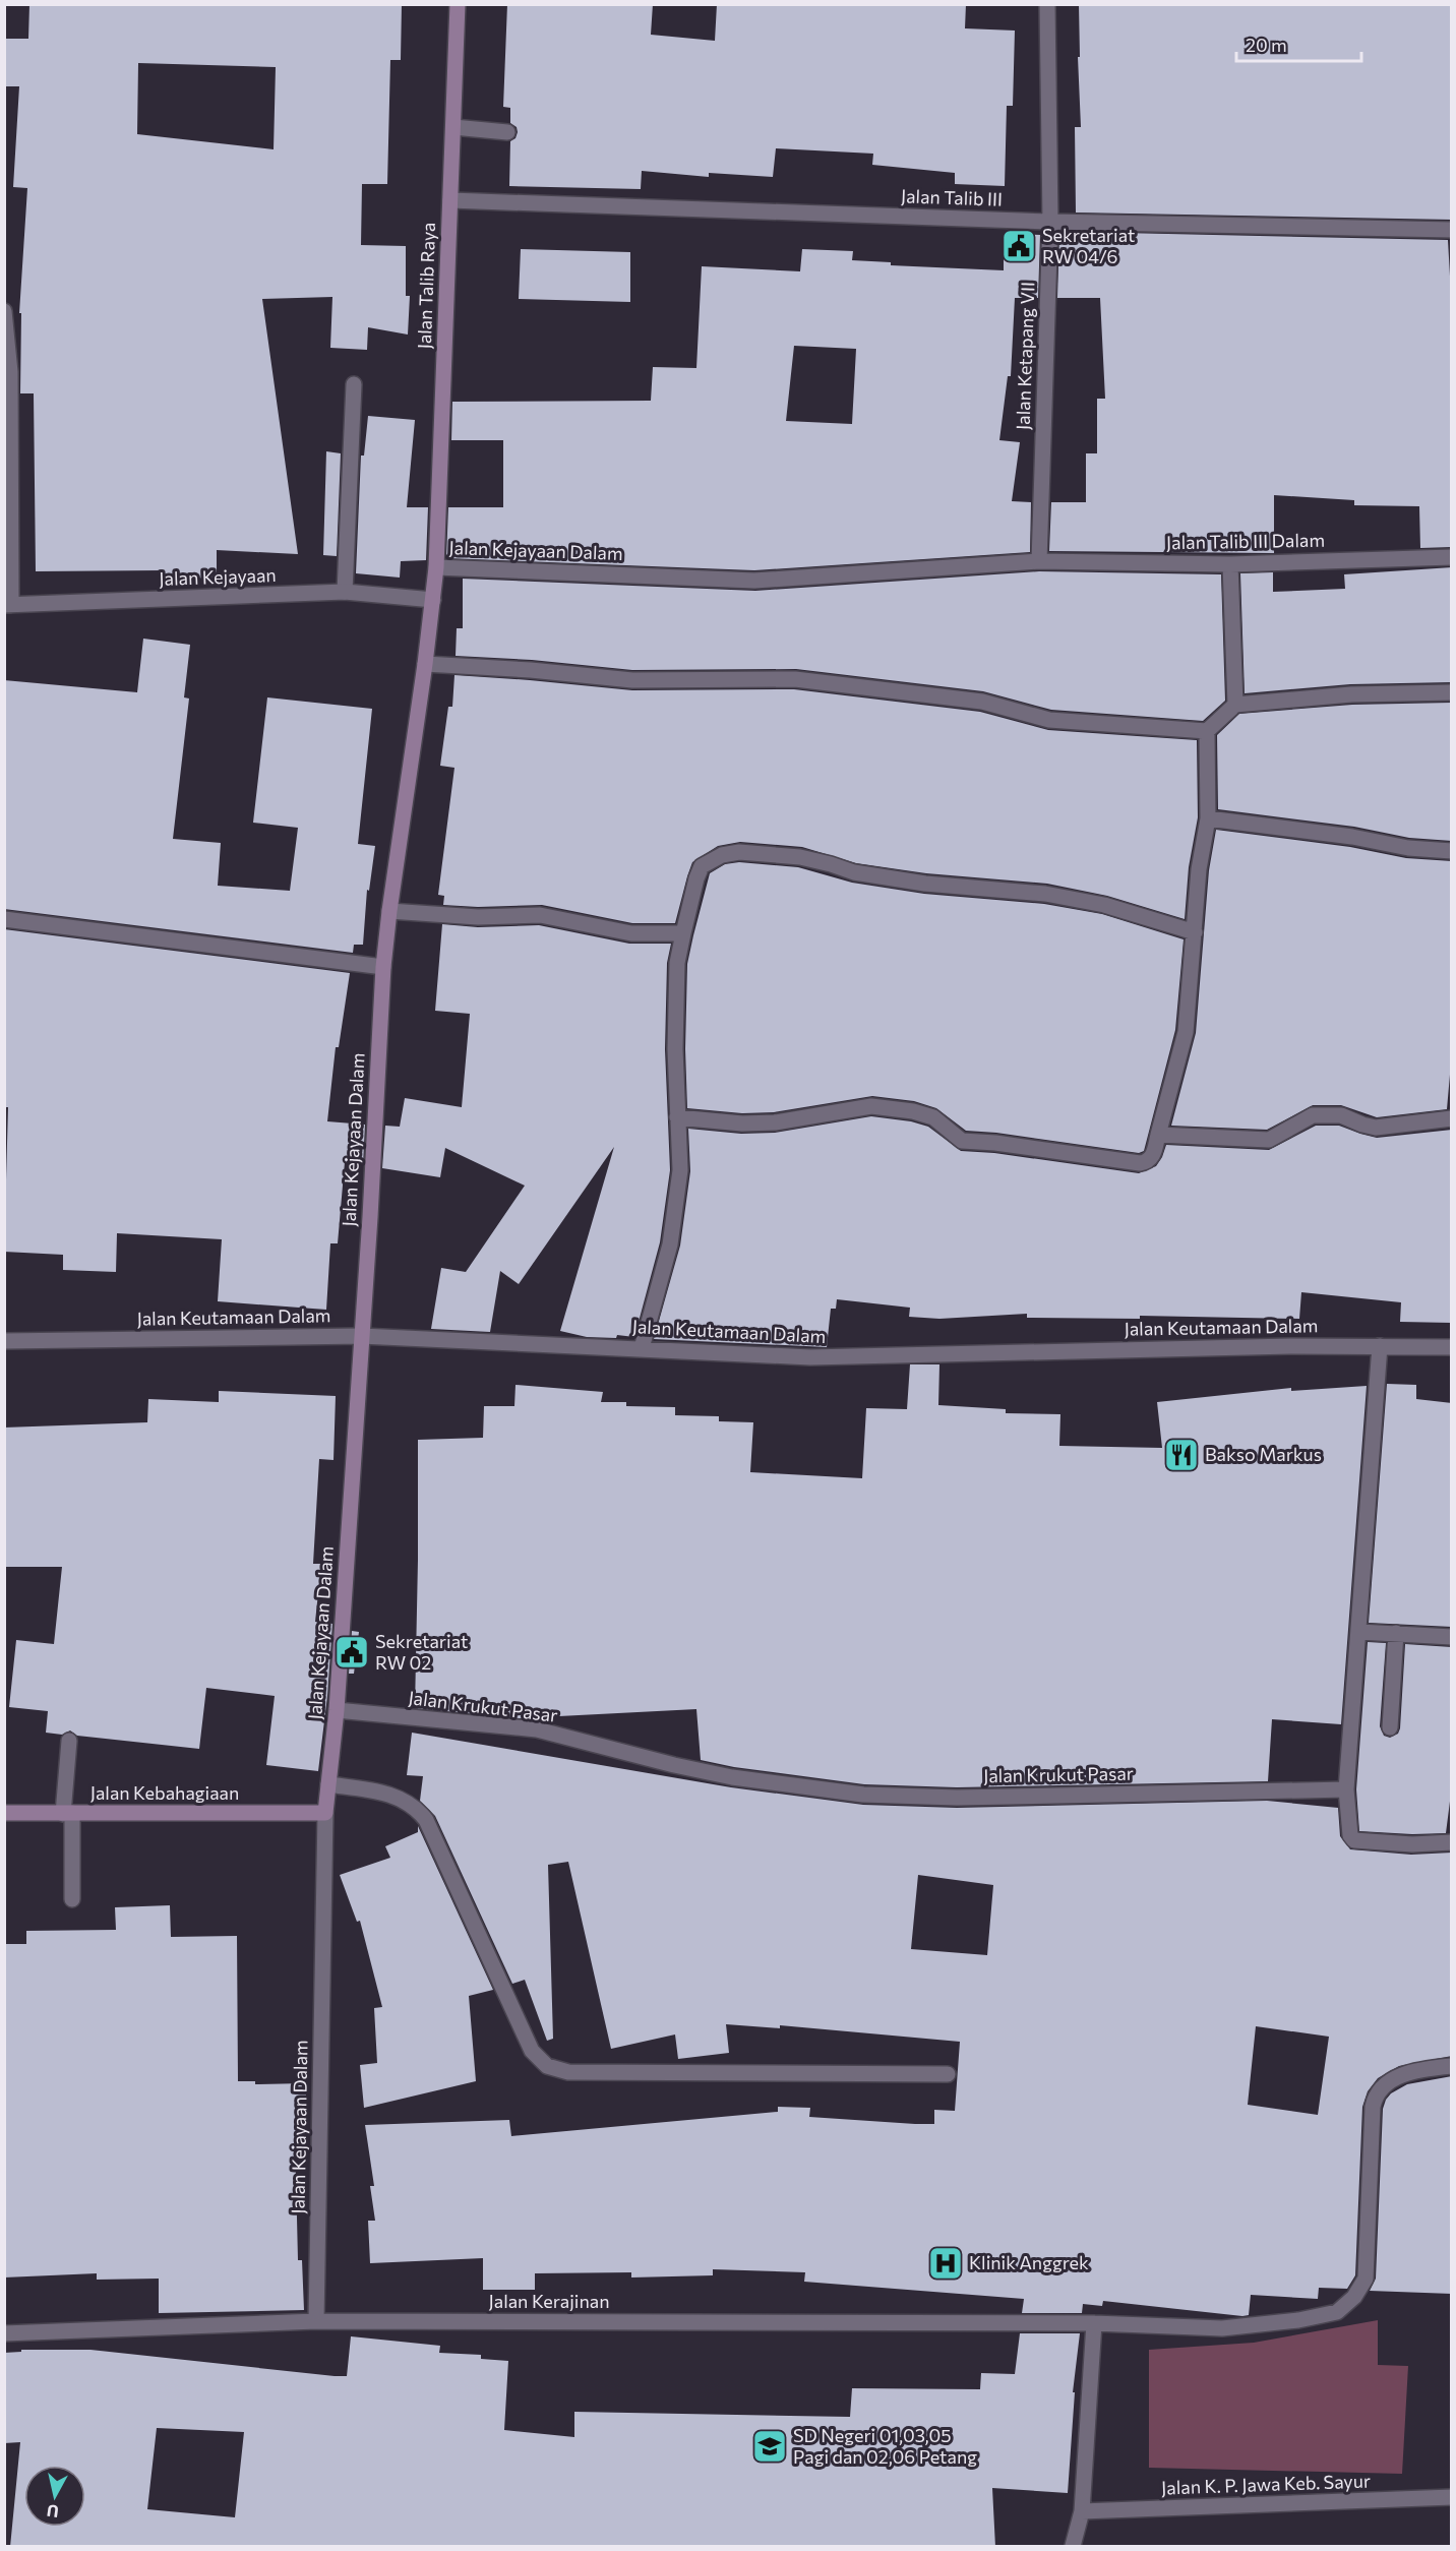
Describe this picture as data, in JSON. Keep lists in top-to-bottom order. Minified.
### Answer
{"streets":{"street":["Jalan Talib III","Jalan Talib Raya","Jalan Ketapang VII","Jalan Talib III Dalam","Jalan Kejayaan Dalam","Jalan Kejayaan","Jalan Keutamaan Dalam","Jalan Krukut Pasar","Jalan Kebahagiaan","Jalan Kerajinan","Jalan K. P. Jawa Keb. Sayur"]},"crossings":[["Jalan Talib III","Jalan Talib Raya"],["Jalan Talib III","Jalan Ketapang VII"],["Jalan Talib Raya","Jalan Kejayaan Dalam"],["Jalan Ketapang VII","Jalan Talib III Dalam"],["Jalan Ketapang VII","Jalan Kejayaan Dalam"],["Jalan Talib III Dalam","Jalan Kejayaan Dalam"],["Jalan Kejayaan Dalam","Jalan Kejayaan"],["Jalan Kejayaan Dalam","Jalan Keutamaan Dalam"],["Jalan Kejayaan Dalam","Jalan Krukut Pasar"],["Jalan Kejayaan Dalam","Jalan Kebahagiaan"],["Jalan Kejayaan Dalam","Jalan Kerajinan"]],"places":{"public building":["Sekretariat RW 04/6","Sekretariat RW 02"],"restaurant":["Bakso Markus"],"hospital":["Klinik Anggrek"],"school or university":["SD Negeri 01,03,05 Pagi dan 02,06 Petang"]},"scale_bar":"20 m","north":"bottom"}
